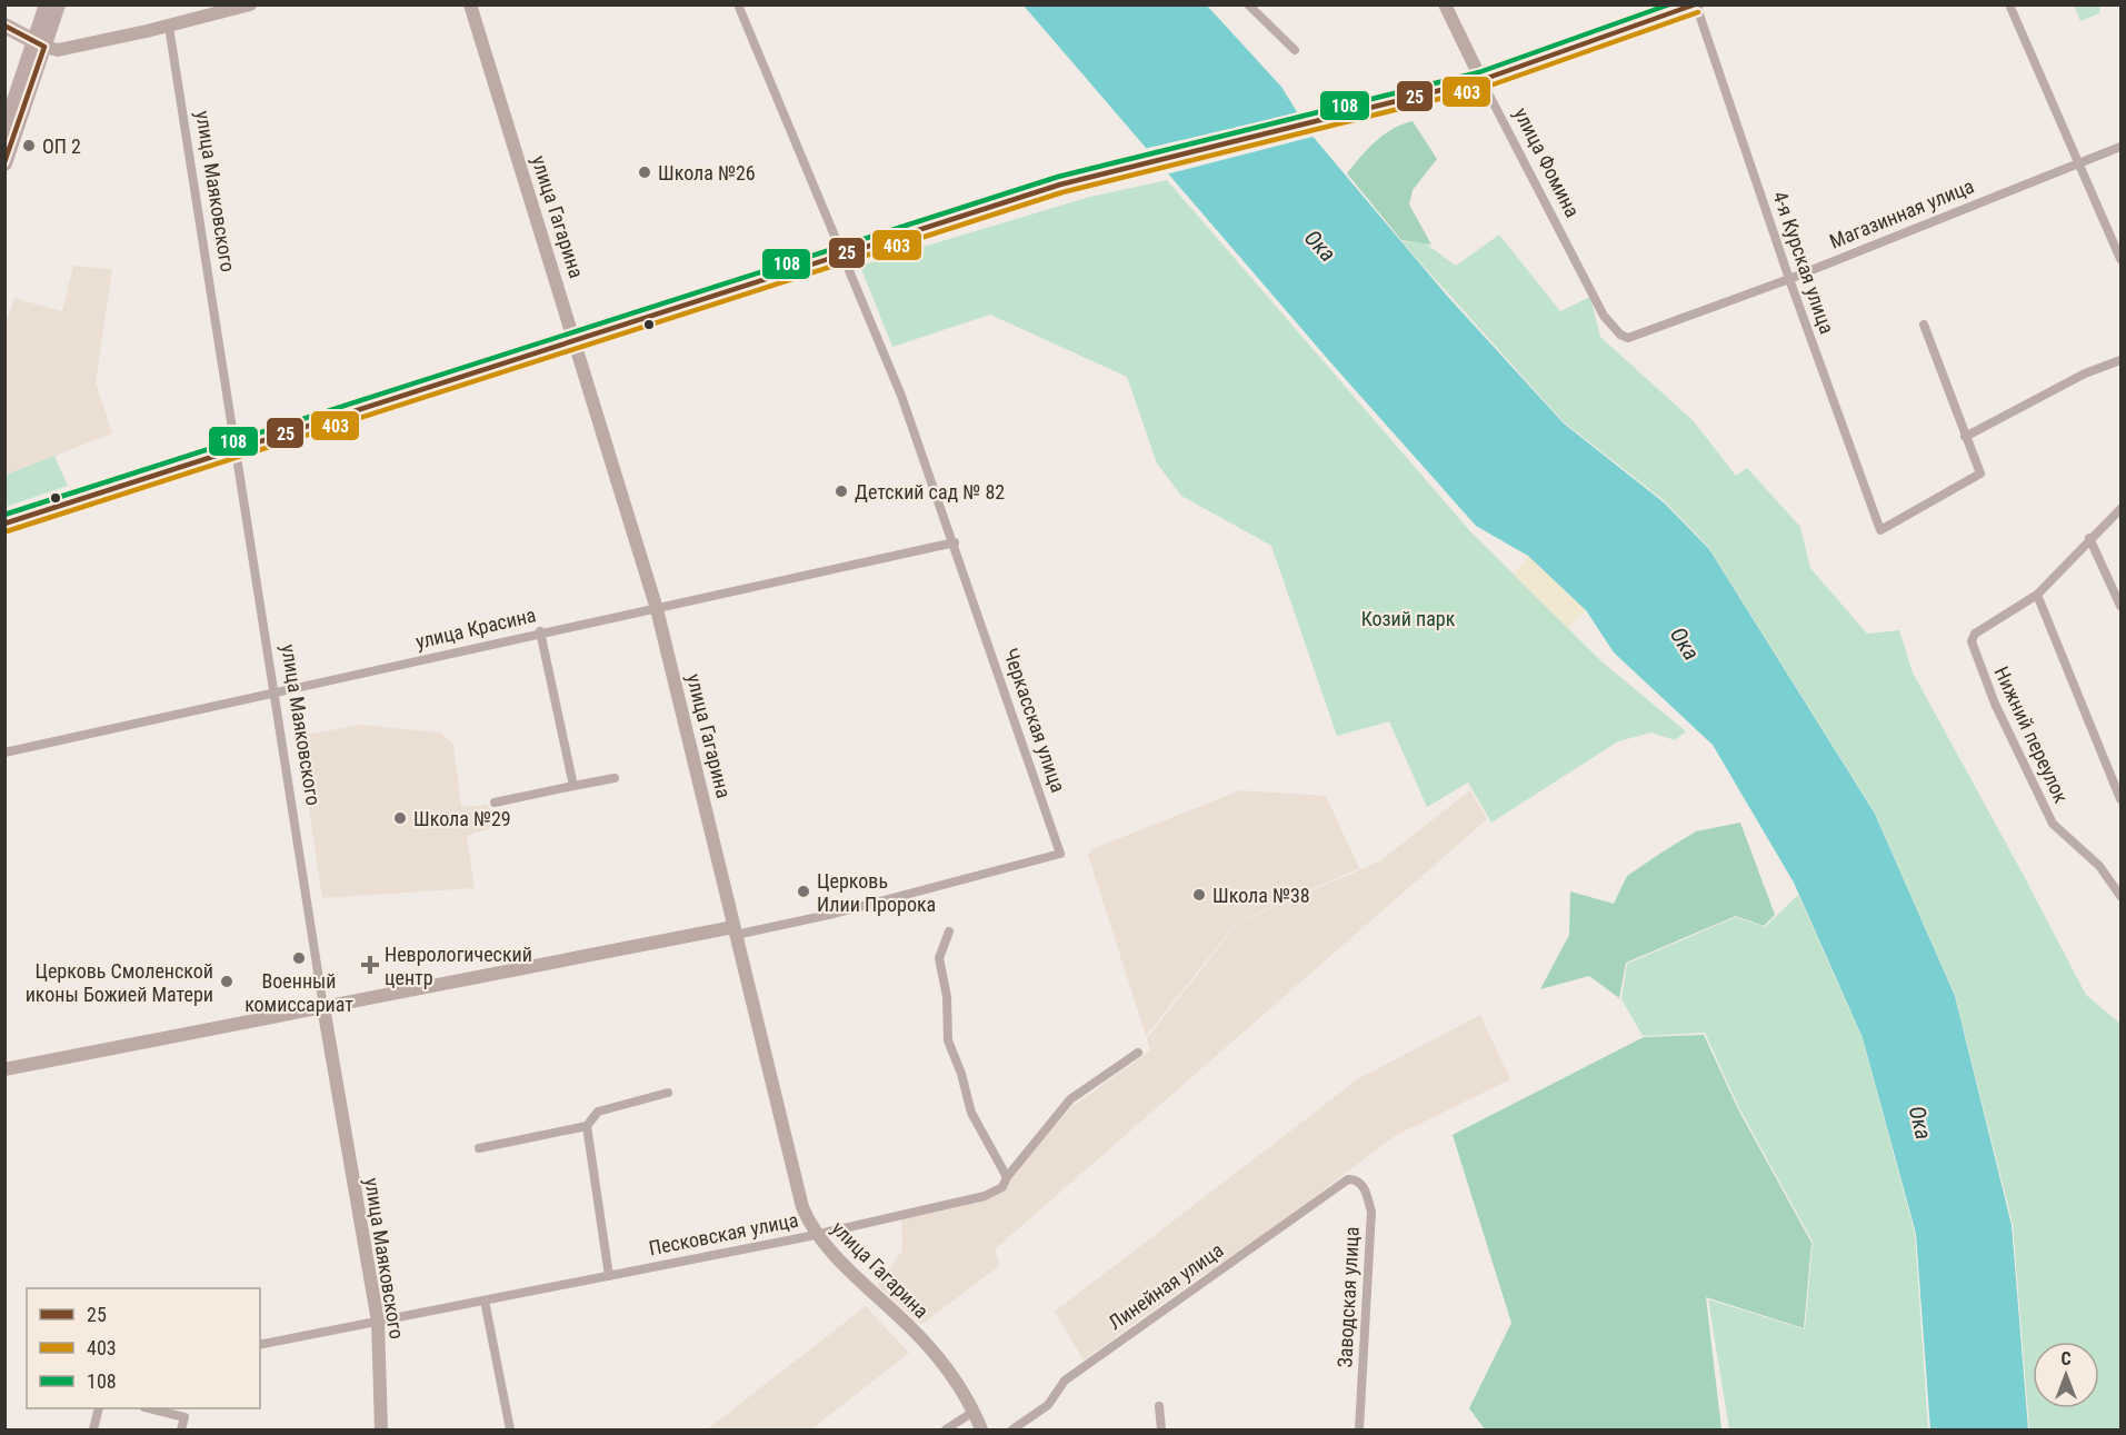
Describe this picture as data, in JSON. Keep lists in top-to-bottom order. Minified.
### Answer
{"streets":{"street":["улица Фомина","улица Маяковского","Магазинная улица","улица Гагарина","4-я Курская улица","улица Красина","Черкасская улица","Нижний переулок","Песковская улица","Линейная улица","Заводская улица"]},"crossings":[["улица Фомина","Магазинная улица"],["улица Маяковского","улица Красина"],["улица Маяковского","Песковская улица"],["Магазинная улица","4-я Курская улица"],["улица Гагарина","улица Красина"],["улица Гагарина","Черкасская улица"],["улица Гагарина","Песковская улица"],["улица Красина","Черкасская улица"],["Линейная улица","Заводская улица"]],"water":["Ока"],"parks":["Козий парк"],"places":{"other":["ОП 2","Школа №26","Детский сад № 82","Школа №29","Церковь Илии Пророка","Школа №38","Военный комиссариат","Церковь Смоленской иконы Божией Матери"],"health":["Неврологический центр"]},"lines":["transit line 25","transit line 108","transit line 403"],"legend":["25","403","108"],"north":"top"}
